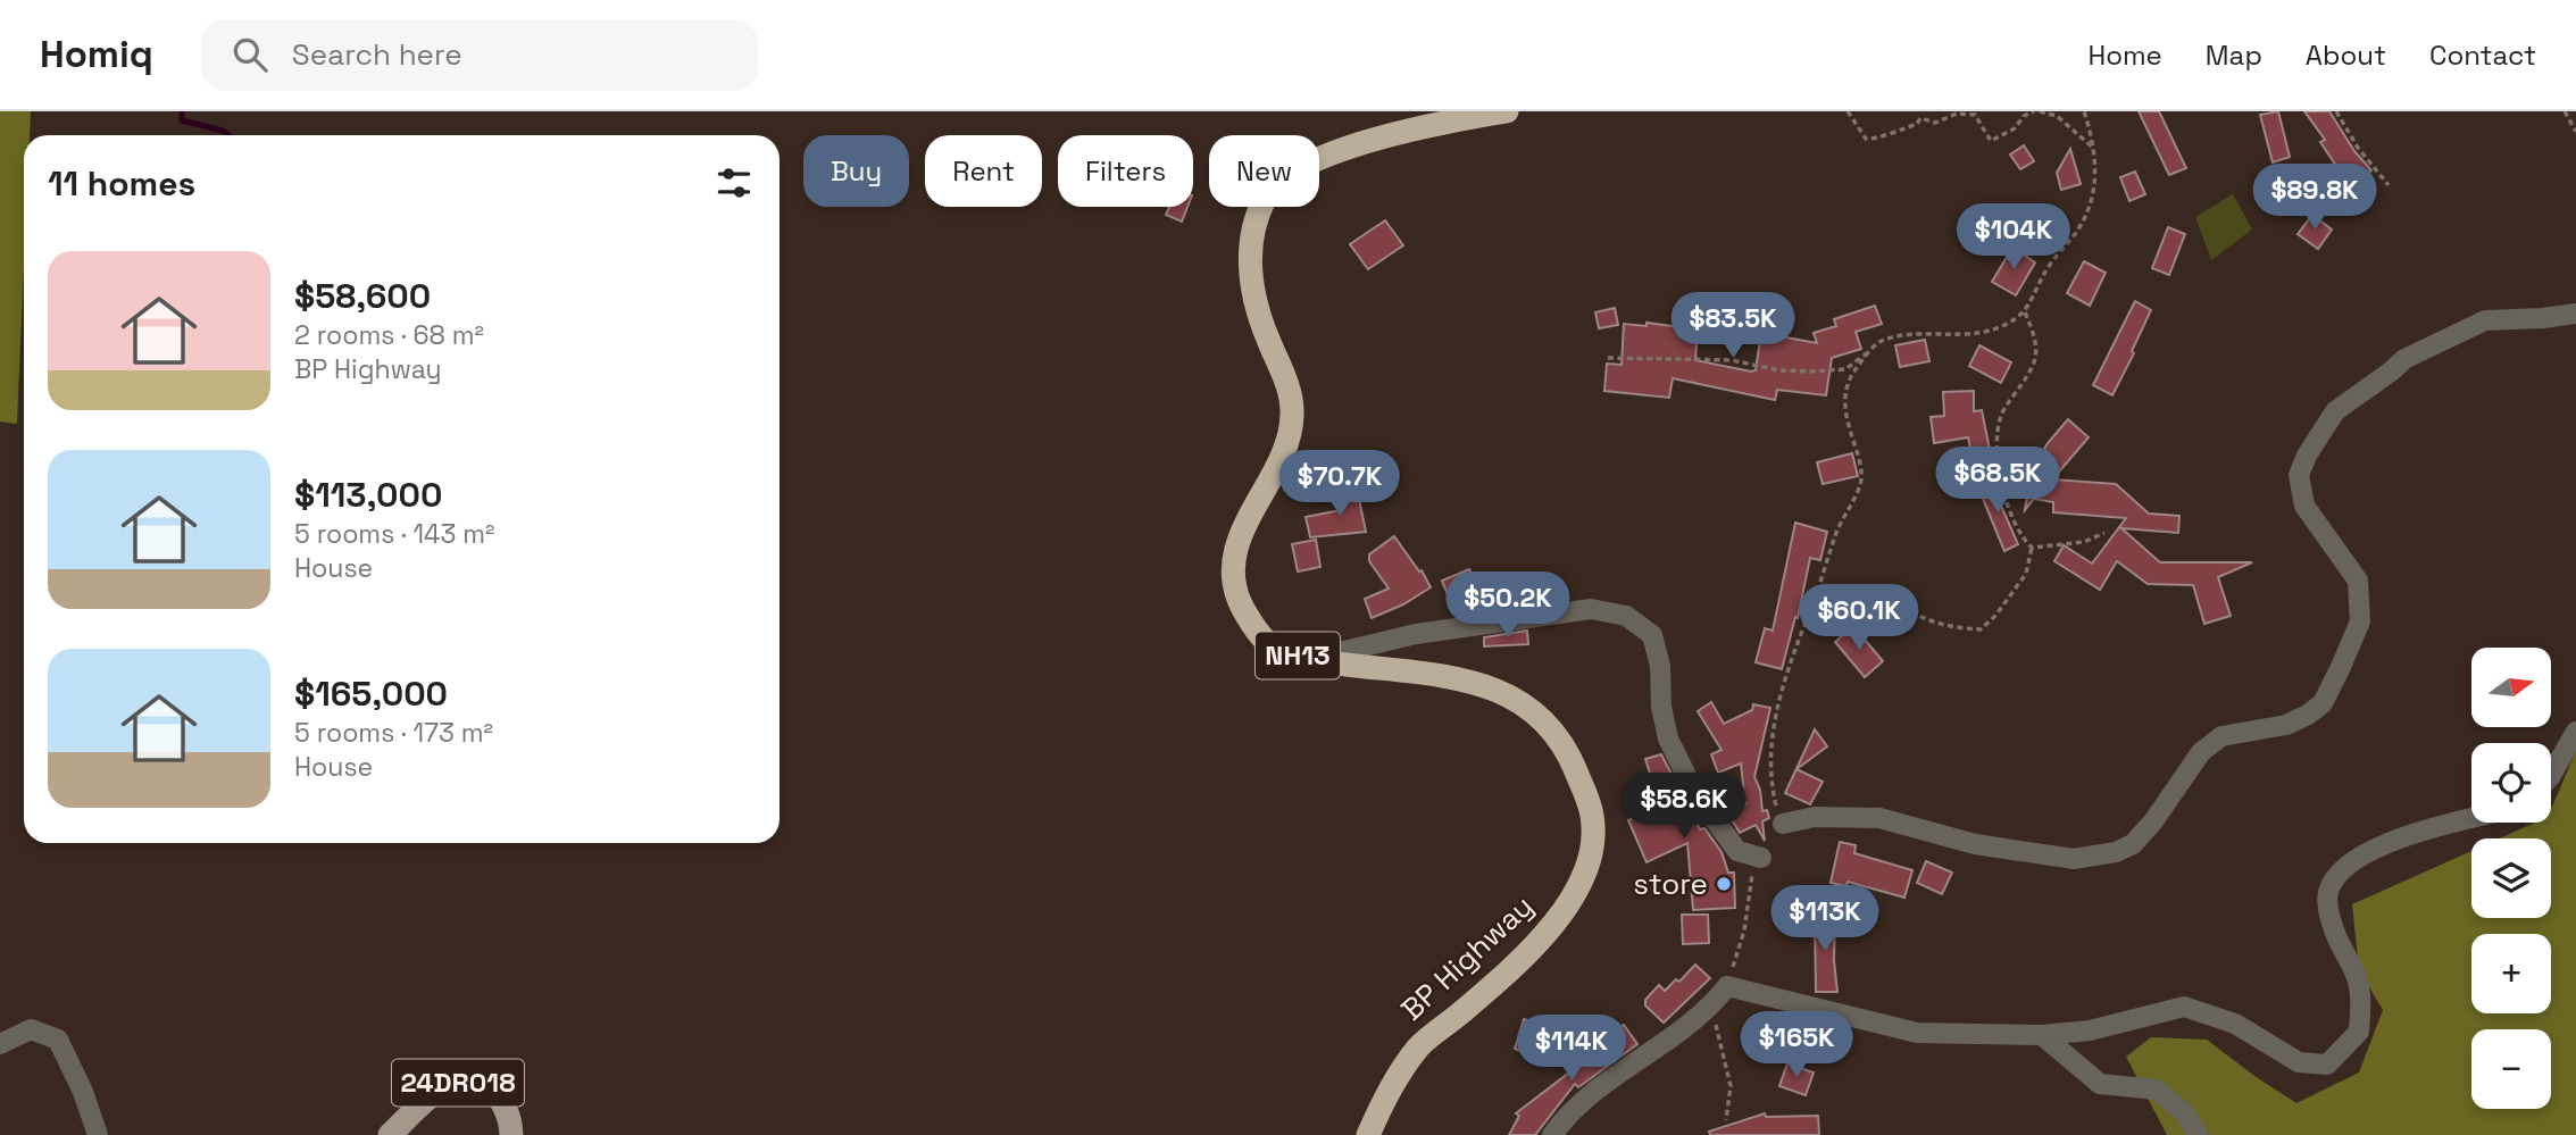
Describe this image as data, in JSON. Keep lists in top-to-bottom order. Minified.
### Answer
{"streets":{"highway":["NH13","BP Highway"],"main road":["24DR018"]},"places":["store"],"north":"right","page":{"header":"Homiq","search":"Search here","nav":["Home","Map","About","Contact"],"chip":["Buy","Rent","Filters","New"],"heading":"11 homes","price":["$89.8K","$104K","$83.5K","$68.5K","$70.7K","$50.2K","$60.1K","$58.6K","$113K","$165K","$114K"],"list":[{"name":"$58,600","note":"2 rooms · 68 m² · BP Highway"},{"name":"$113,000","note":"5 rooms · 143 m² · House"},{"name":"$165,000","note":"5 rooms · 173 m² · House"}],"map_buttons":["+","−"]}}
